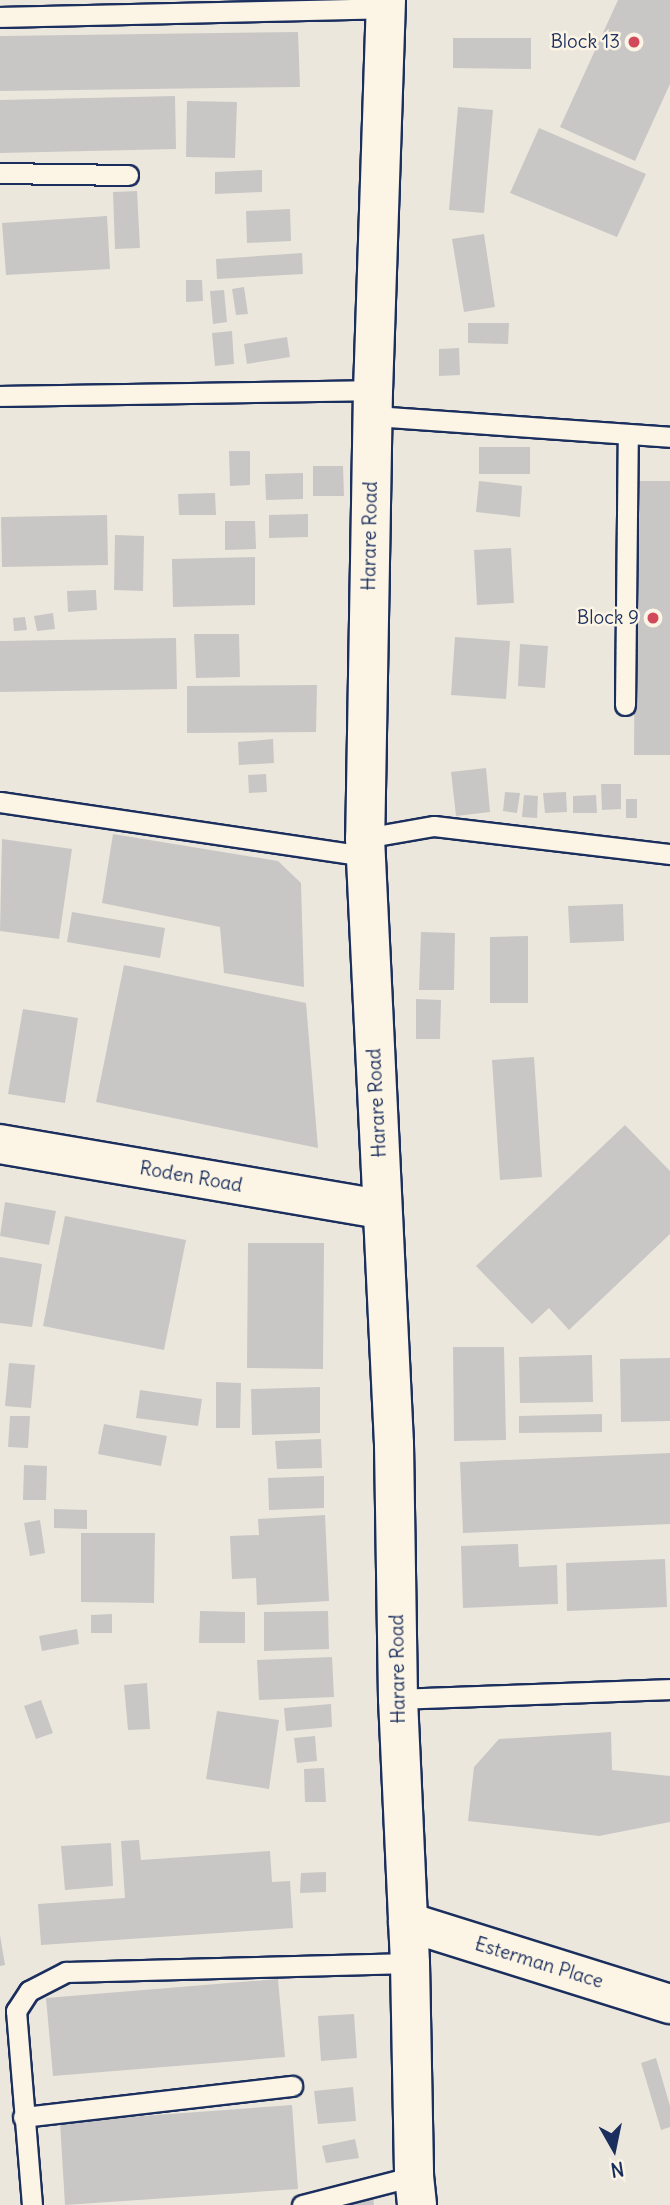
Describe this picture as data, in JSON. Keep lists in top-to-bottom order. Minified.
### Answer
{"streets":{"street":["Harare Road","Roden Road","Esterman Place"]},"crossings":[["Harare Road","Roden Road"],["Harare Road","Esterman Place"]],"places":["Block 13","Block 9"],"north":"bottom"}
